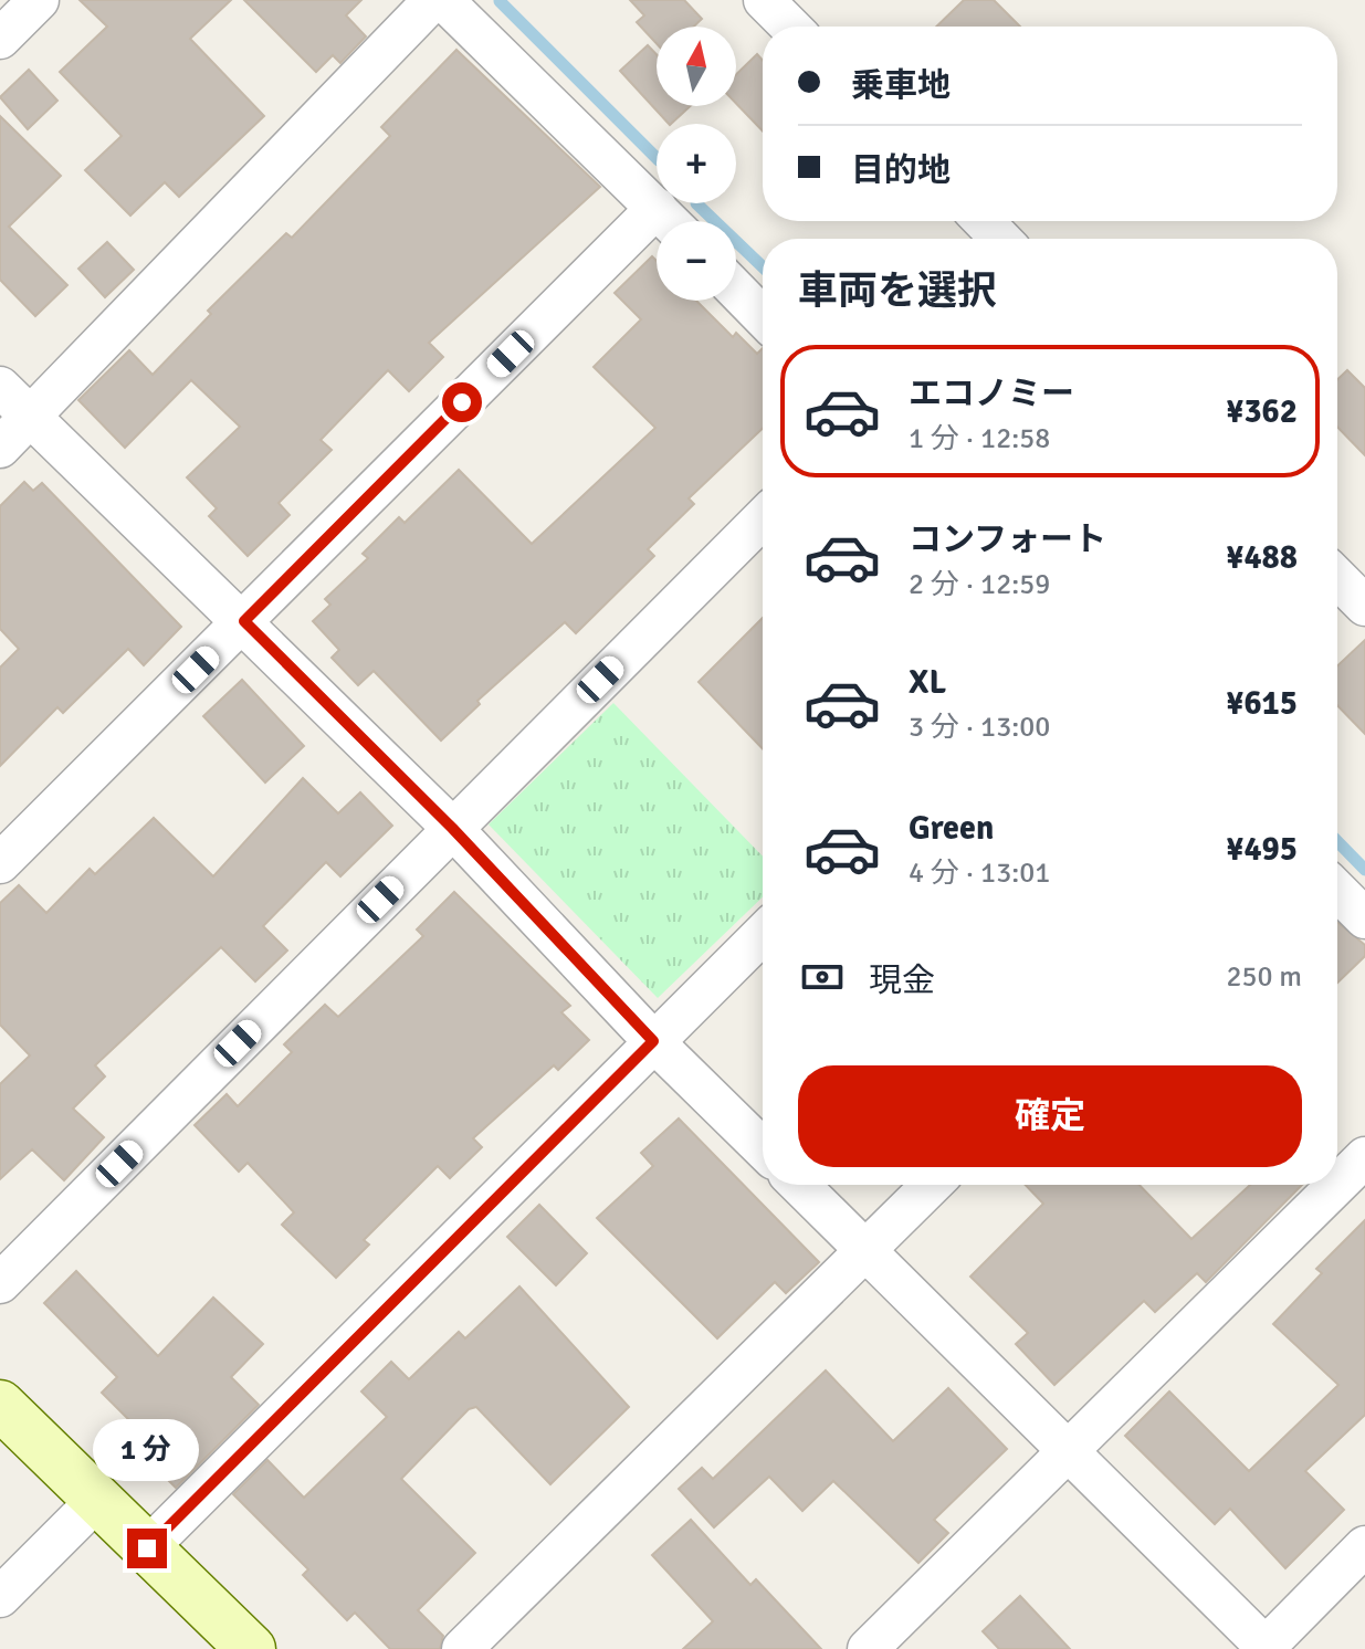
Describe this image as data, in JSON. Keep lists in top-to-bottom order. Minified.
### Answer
{"north":"top","page":{"map_buttons":["+","−"],"banner":["乗車地","目的地"],"heading":"車両を選択","list":[{"name":"エコノミー","note":"1 分 · 12:58","value":"¥362"},{"name":"コンフォート","note":"2 分 · 12:59","value":"¥488"},{"name":"XL","note":"3 分 · 13:00","value":"¥615"},{"name":"Green","note":"4 分 · 13:01","value":"¥495"}],"pay":["現金","250 m"],"buttons":"確定","bubble":"1 分"}}
